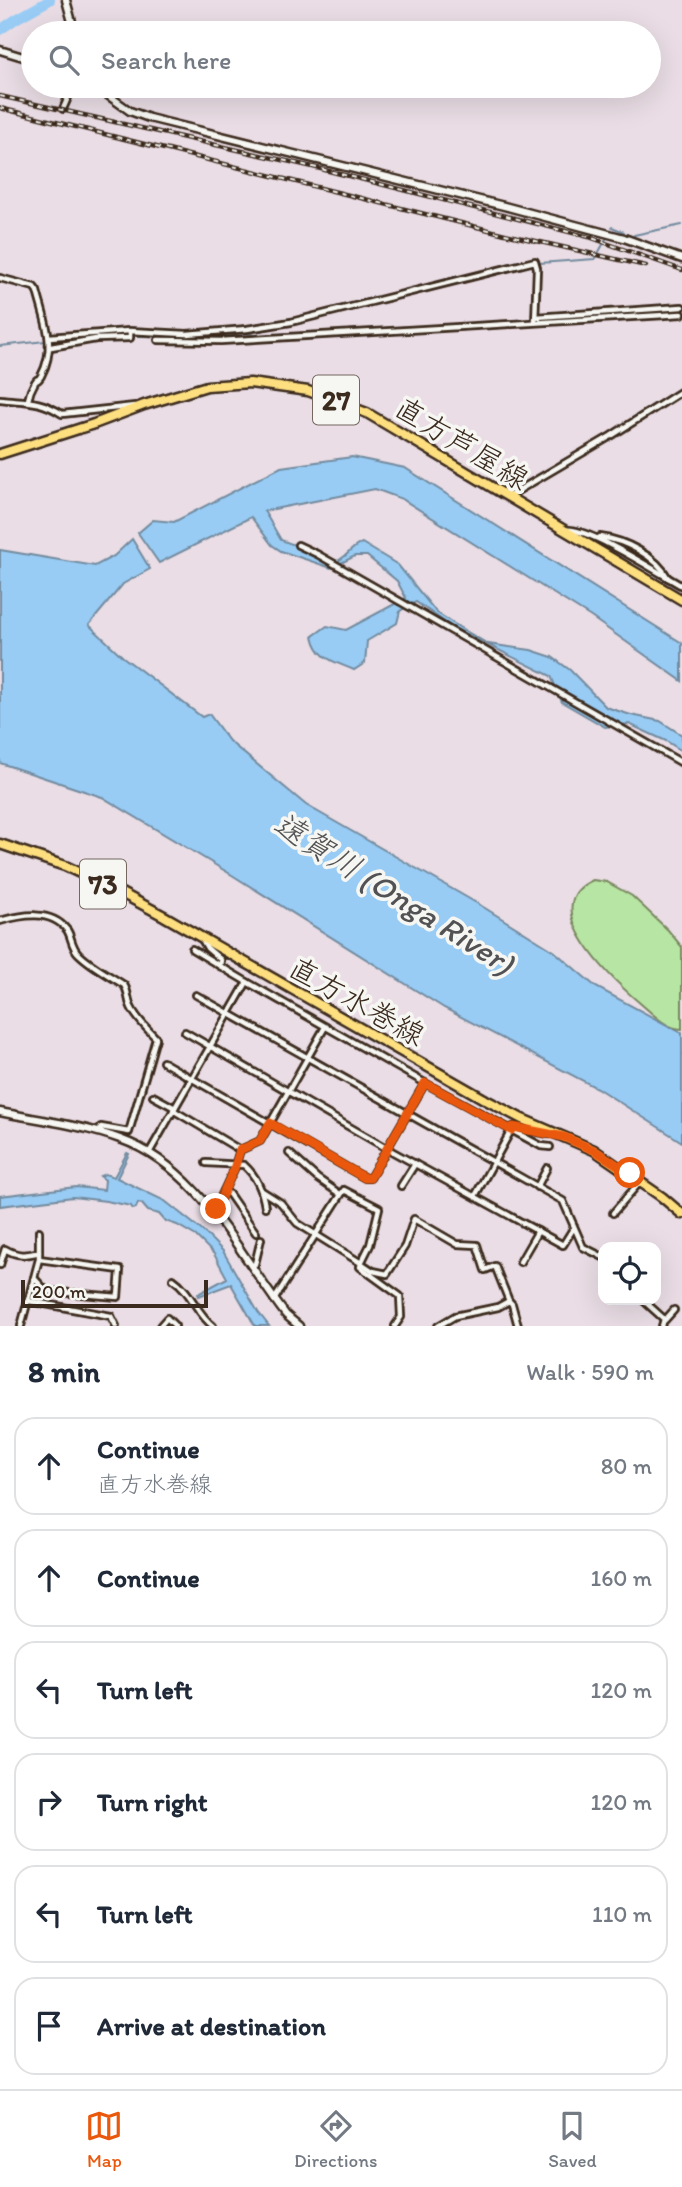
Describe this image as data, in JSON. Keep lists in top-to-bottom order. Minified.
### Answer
{"streets":{"main road":["27","直方芦屋線","73","直方水巻線"]},"water":["遠賀川 (Onga River)"],"scale_bar":"200 m","page":{"search":"Search here","scale":"200 m","heading":["8 min","Walk · 590 m"],"list":[["Continue","直方水巻線","80 m"],["Continue","160 m"],["Turn left","120 m"],["Turn right","120 m"],["Turn left","110 m"],"Arrive at destination"],"nav":["Map","Directions","Saved"]}}
